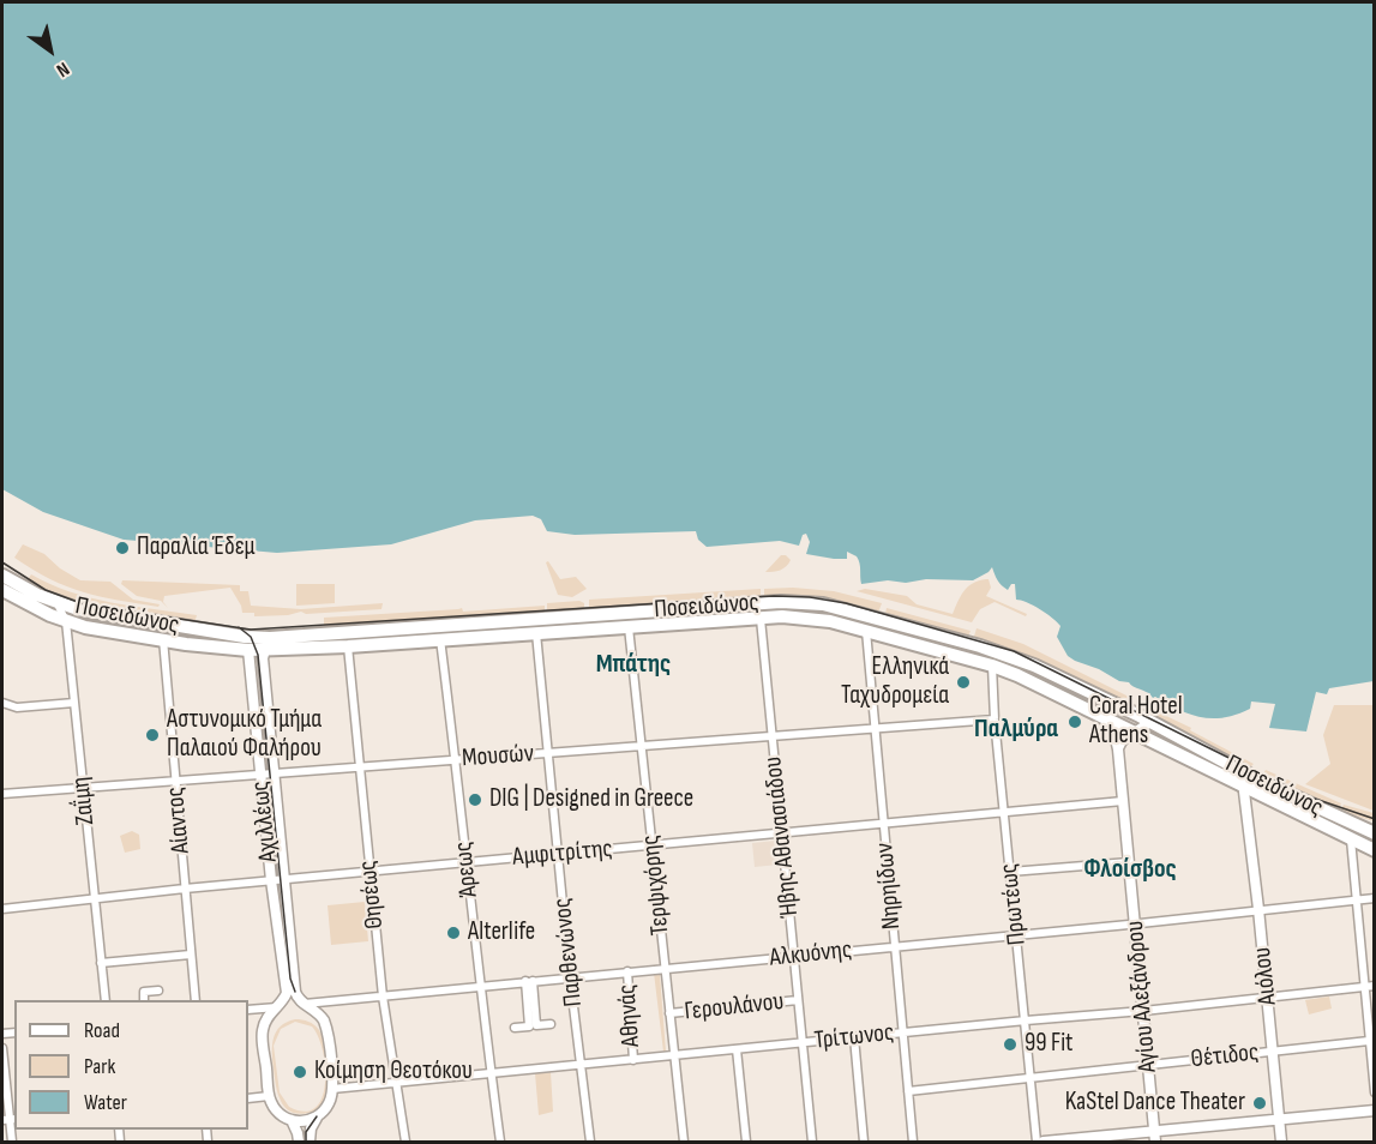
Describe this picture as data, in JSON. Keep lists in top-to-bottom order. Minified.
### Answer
{"streets":{"highway":["Ποσειδώνος"],"street":["Μουσών","Ζαΐμη","Αίαντος","Αχιλλέως","Ήβης Αθανασιάδου","Αμφιτρίτης","Άρεως","Τερψιχόρης","Νηρηίδων","Θησέως","Πρωτέως","Παρθενώνος","Αλκυόνης","Αιόλου","Αγίου Αλεξάνδρου","Γερουλάνου","Αθηνάς","Τρίτωνος","Θέτιδος"]},"crossings":[["Ποσειδώνος","Ζαΐμη"],["Ποσειδώνος","Αίαντος"],["Ποσειδώνος","Αχιλλέως"],["Ποσειδώνος","Ήβης Αθανασιάδου"],["Ποσειδώνος","Άρεως"],["Ποσειδώνος","Τερψιχόρης"],["Ποσειδώνος","Νηρηίδων"],["Ποσειδώνος","Θησέως"],["Ποσειδώνος","Πρωτέως"],["Ποσειδώνος","Παρθενώνος"],["Ποσειδώνος","Αιόλου"],["Ποσειδώνος","Αγίου Αλεξάνδρου"],["Μουσών","Ζαΐμη"],["Μουσών","Αίαντος"],["Μουσών","Αχιλλέως"],["Μουσών","Ήβης Αθανασιάδου"],["Μουσών","Άρεως"],["Μουσών","Τερψιχόρης"],["Μουσών","Νηρηίδων"],["Μουσών","Θησέως"],["Μουσών","Πρωτέως"],["Μουσών","Παρθενώνος"],["Ζαΐμη","Αμφιτρίτης"],["Αίαντος","Αμφιτρίτης"],["Αχιλλέως","Αμφιτρίτης"],["Ήβης Αθανασιάδου","Αμφιτρίτης"],["Ήβης Αθανασιάδου","Αλκυόνης"],["Ήβης Αθανασιάδου","Γερουλάνου"],["Ήβης Αθανασιάδου","Τρίτωνος"],["Αμφιτρίτης","Άρεως"],["Αμφιτρίτης","Τερψιχόρης"],["Αμφιτρίτης","Νηρηίδων"],["Αμφιτρίτης","Θησέως"],["Αμφιτρίτης","Πρωτέως"],["Αμφιτρίτης","Παρθενώνος"],["Αμφιτρίτης","Αγίου Αλεξάνδρου"],["Άρεως","Αλκυόνης"],["Άρεως","Τρίτωνος"],["Τερψιχόρης","Αλκυόνης"],["Τερψιχόρης","Γερουλάνου"],["Τερψιχόρης","Τρίτωνος"],["Νηρηίδων","Αλκυόνης"],["Νηρηίδων","Τρίτωνος"],["Νηρηίδων","Θέτιδος"],["Θησέως","Αλκυόνης"],["Θησέως","Τρίτωνος"],["Πρωτέως","Αλκυόνης"],["Πρωτέως","Τρίτωνος"],["Πρωτέως","Θέτιδος"],["Παρθενώνος","Αλκυόνης"],["Παρθενώνος","Τρίτωνος"],["Αλκυόνης","Αιόλου"],["Αλκυόνης","Αγίου Αλεξάνδρου"],["Αλκυόνης","Αθηνάς"],["Αλκυόνης","Τρίτωνος"],["Αιόλου","Τρίτωνος"],["Αιόλου","Θέτιδος"],["Αγίου Αλεξάνδρου","Τρίτωνος"],["Αγίου Αλεξάνδρου","Θέτιδος"],["Αθηνάς","Τρίτωνος"]],"districts":["Μπάτης","Παλμύρα","Φλοίσβος"],"places":["Παραλία Έδεμ","Ελληνικά Ταχυδρομεία","Coral Hotel Athens","Αστυνομικό Τμήμα Παλαιού Φαλήρου","DIG | Designed in Greece","Alterlife","99 Fit","Κοίμηση Θεοτόκου","KaStel Dance Theater"],"legend":["Road","Park","Water"],"north":"bottom right"}
